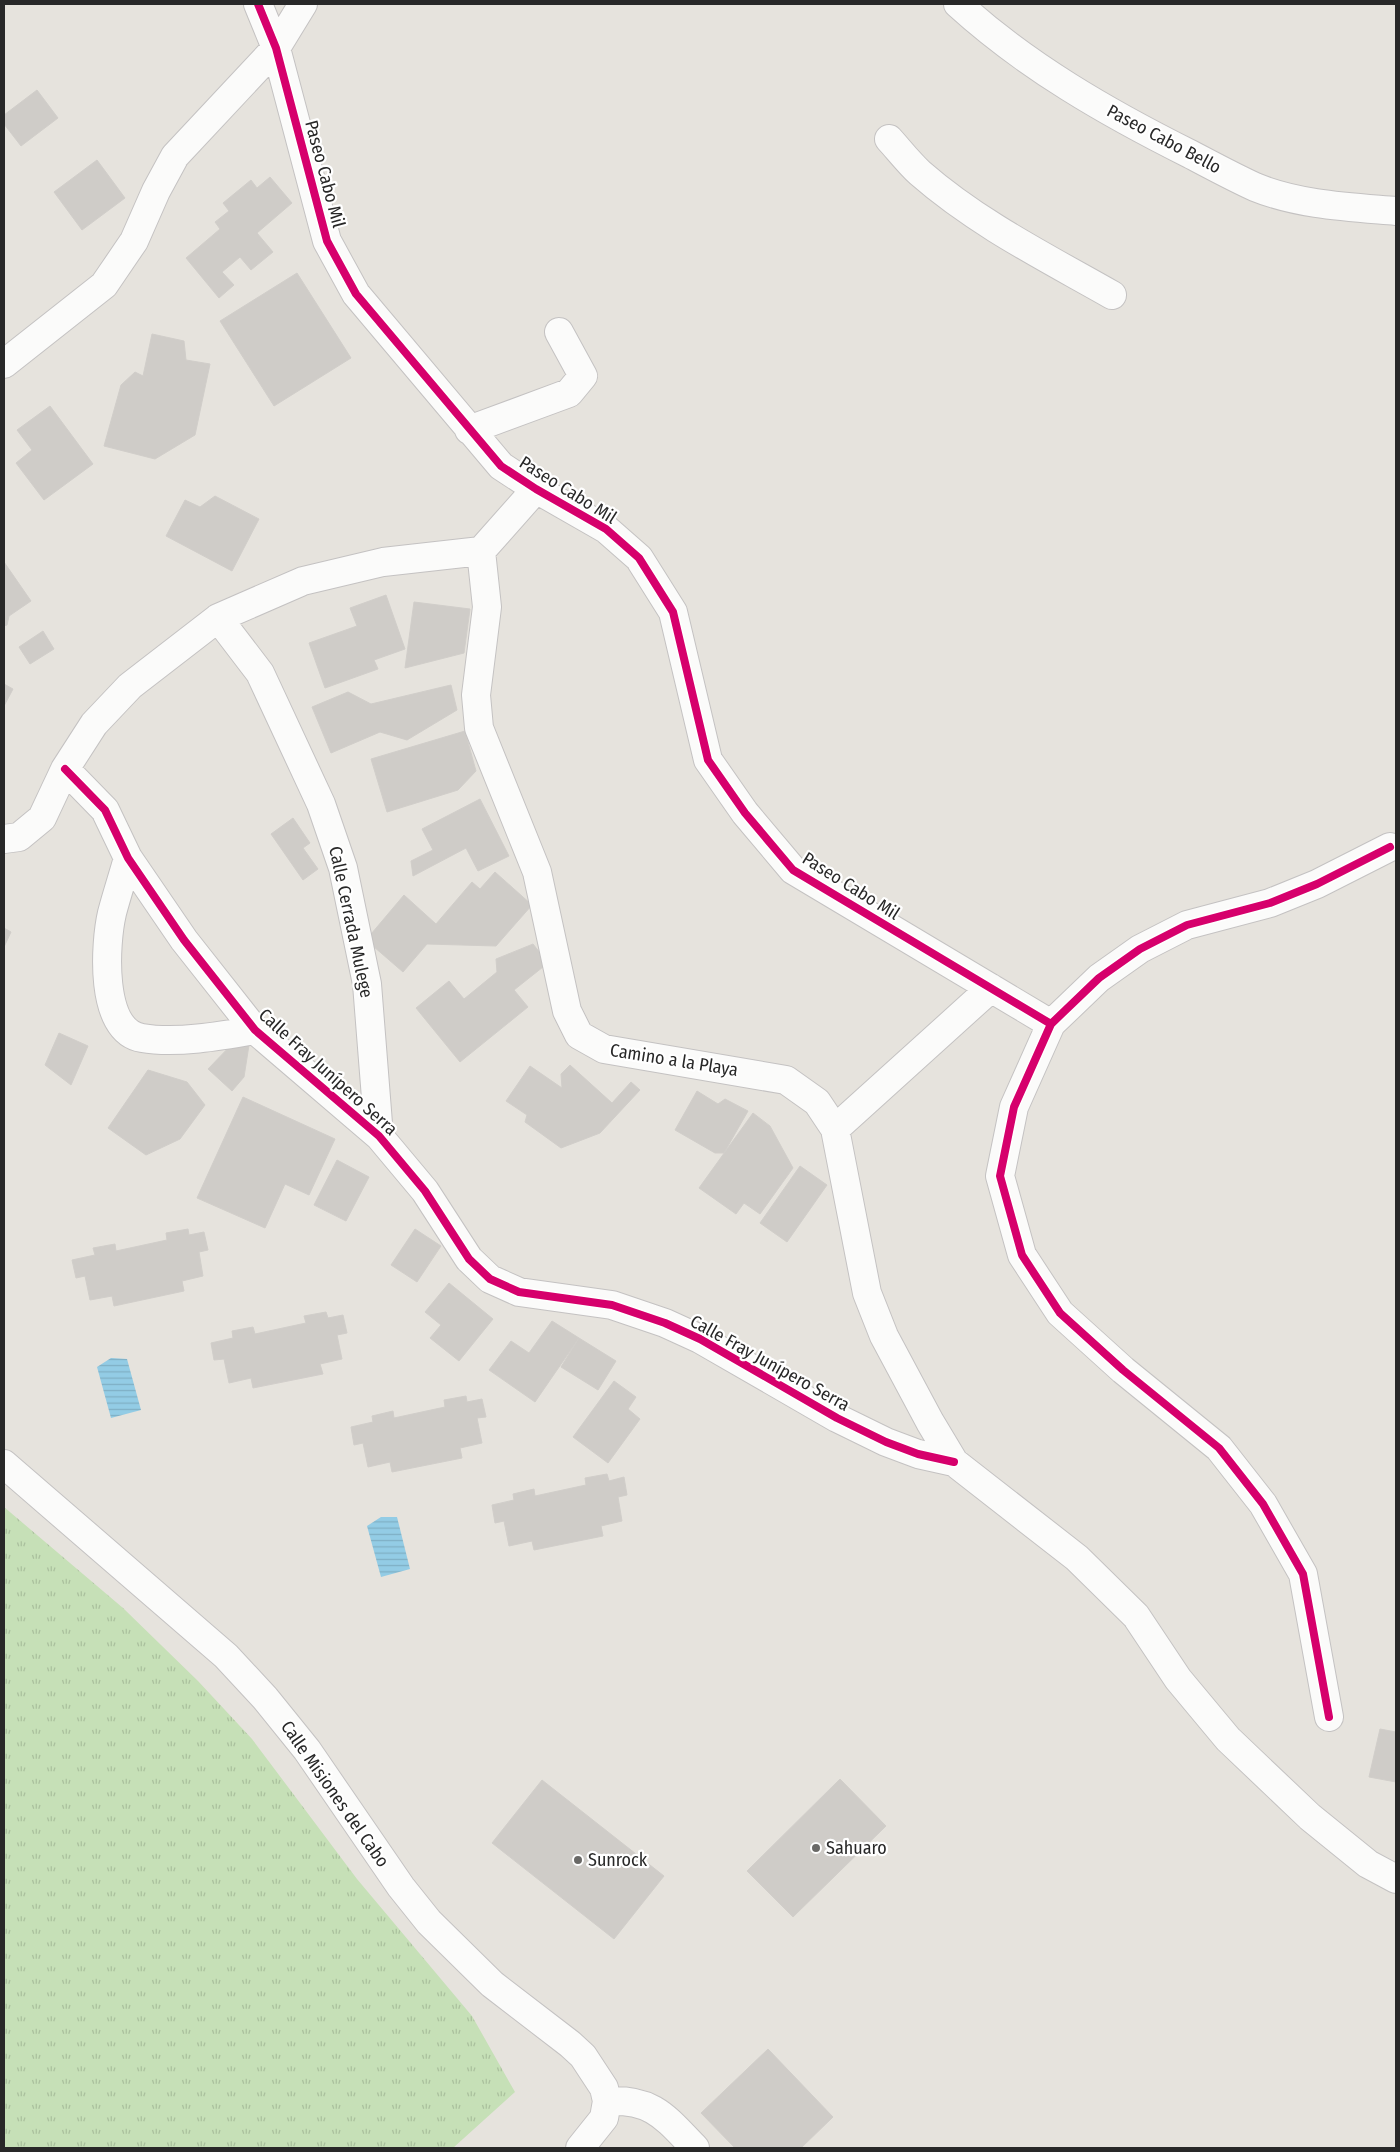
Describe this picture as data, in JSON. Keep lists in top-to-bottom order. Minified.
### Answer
{"streets":{"street":["Paseo Cabo Bello","Paseo Cabo Mil","Calle Cerrada Mulege","Camino a la Playa","Calle Fray Junípero Serra","Calle Misiones del Cabo"]},"crossings":[["Calle Cerrada Mulege","Calle Fray Junípero Serra"],["Camino a la Playa","Calle Fray Junípero Serra"]],"places":["Sahuaro","Sunrock"]}
